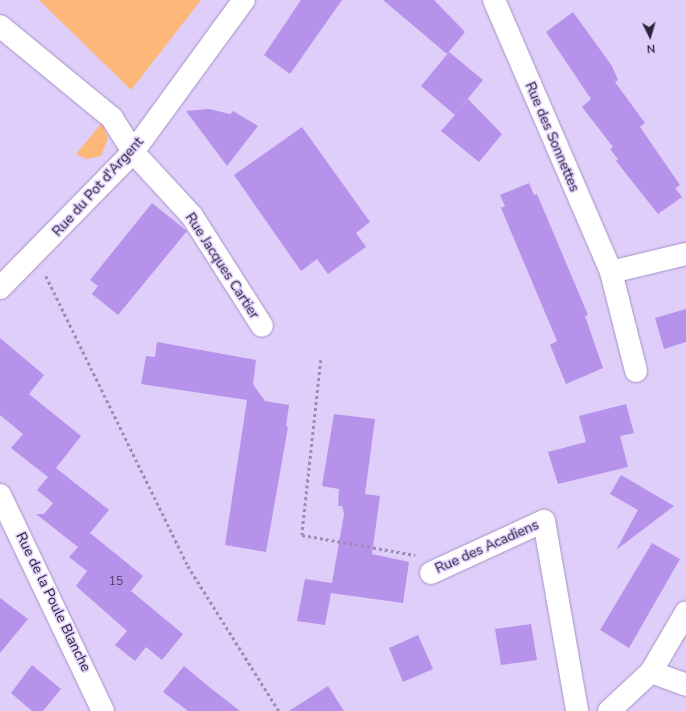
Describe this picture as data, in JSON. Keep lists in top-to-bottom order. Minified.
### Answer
{"streets":{"street":["Rue des Sonnettes","Rue du Pot d'Argent","Rue Jacques Cartier","Rue des Acadiens","Rue de la Poule Blanche"]},"crossings":[["Rue du Pot d'Argent","Rue Jacques Cartier"]],"house_numbers":["15"],"north":"bottom"}
